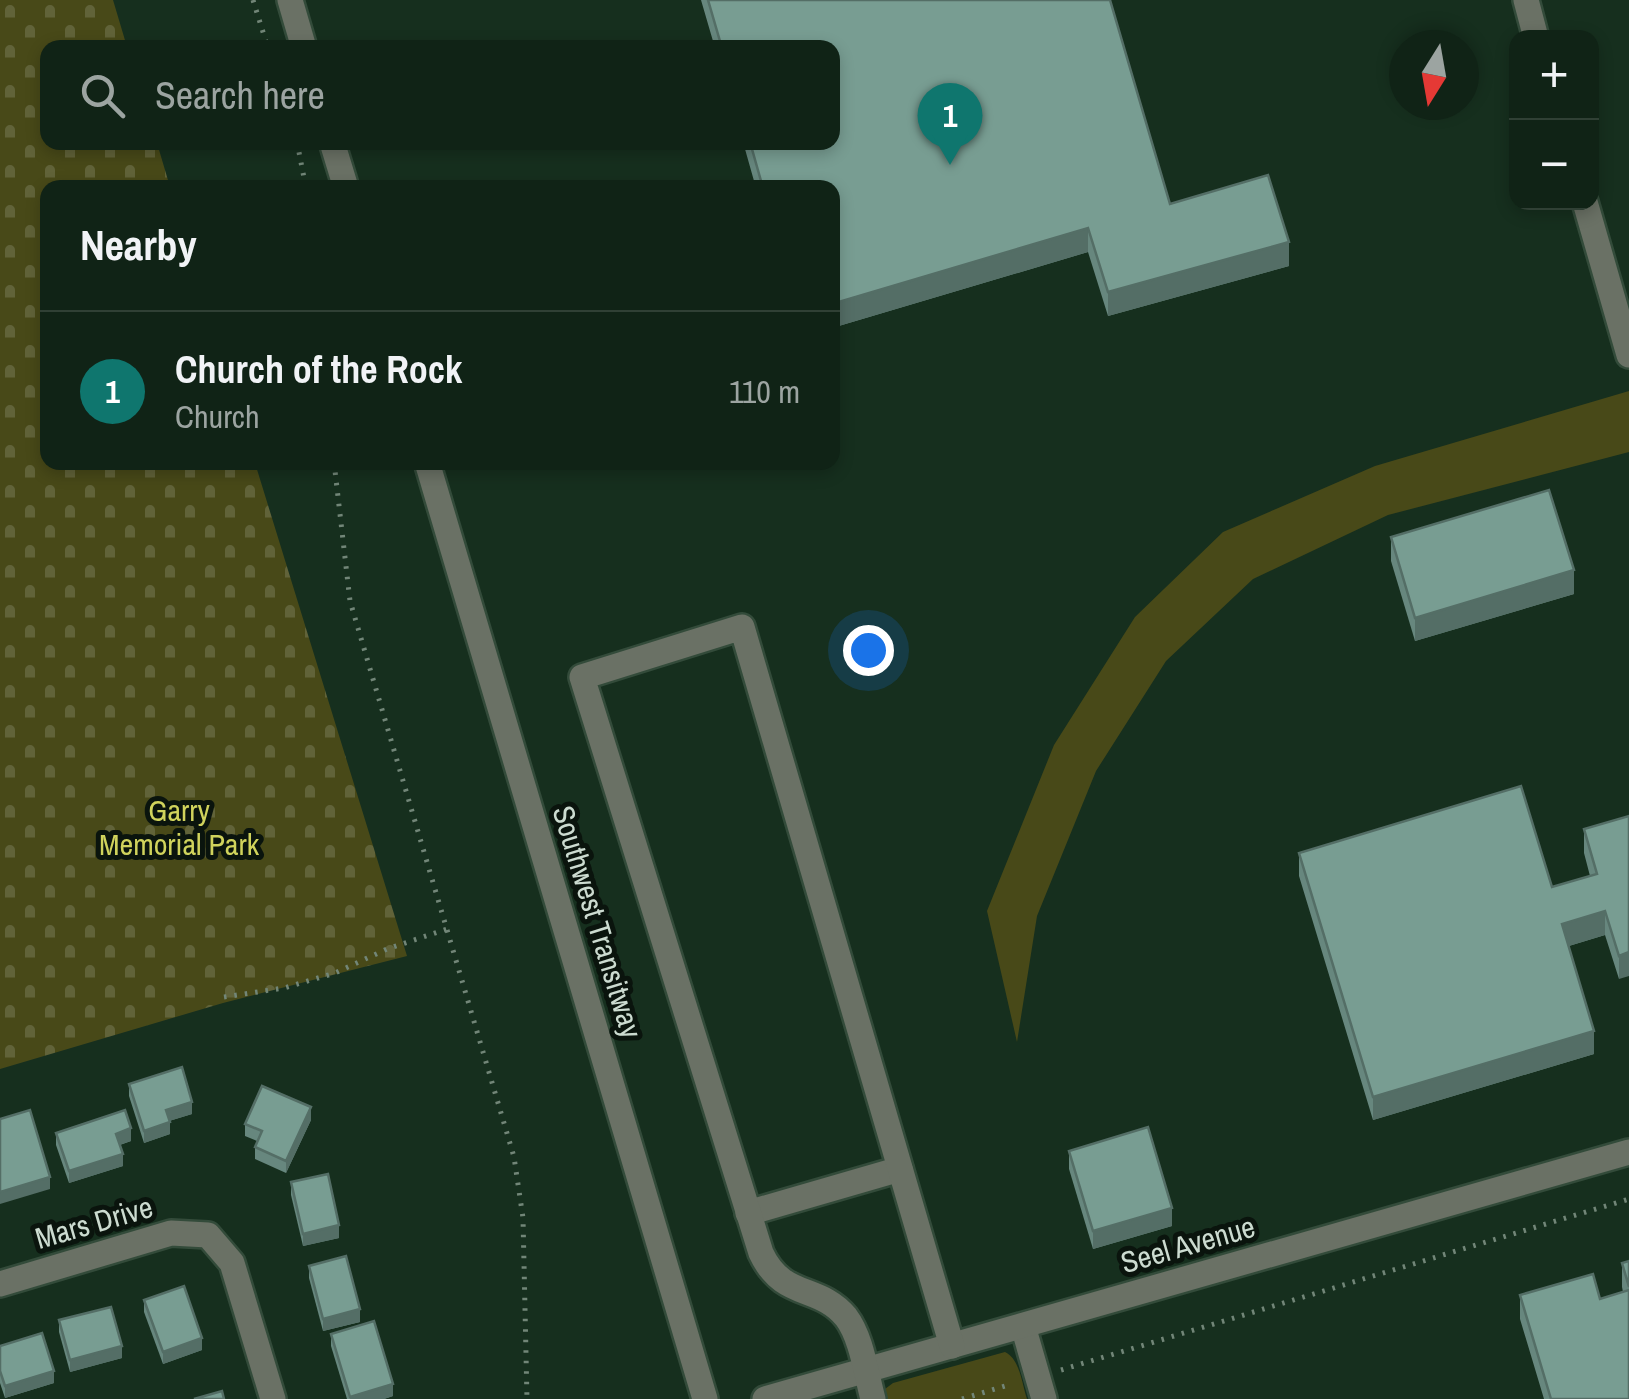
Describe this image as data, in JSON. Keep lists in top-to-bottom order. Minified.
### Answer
{"streets":{"street":["Southwest Transitway","Mars Drive","Seel Avenue"]},"parks":["Garry Memorial Park"],"north":"bottom","page":{"map_buttons":["+","−"],"search":"Search here","pins":"1","heading":"Nearby","list":[{"mark":"1","name":"Church of the Rock","note":"Church","value":"110 m"}]}}
